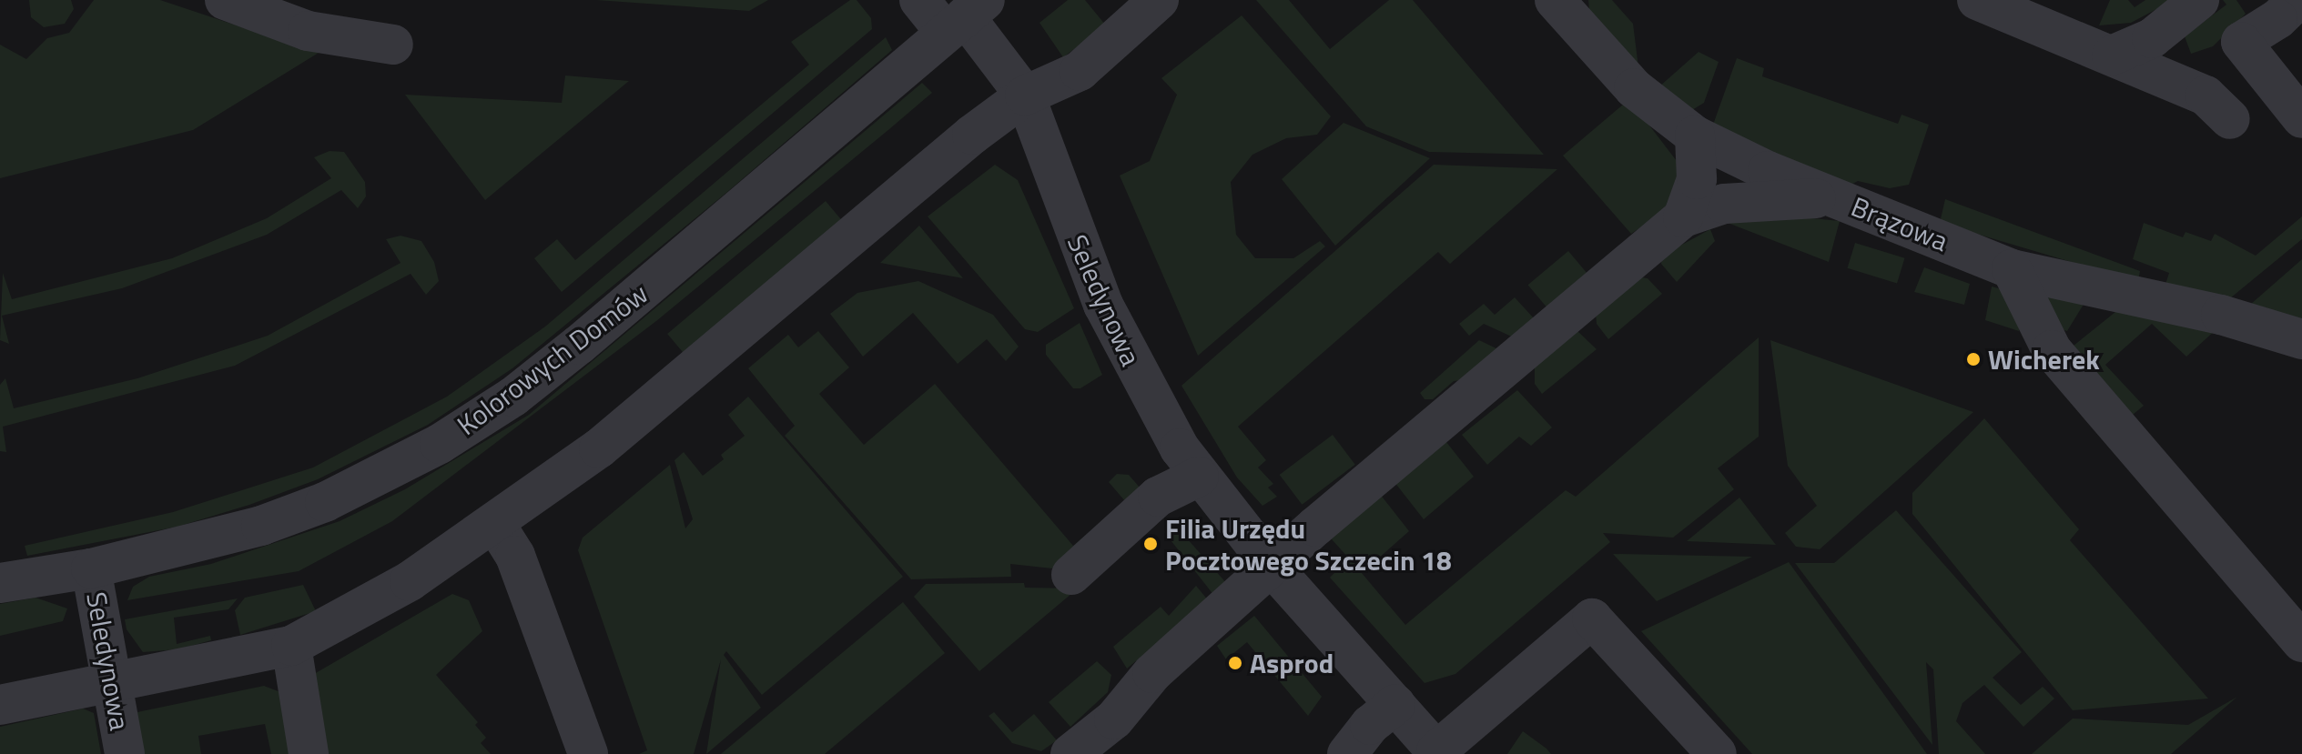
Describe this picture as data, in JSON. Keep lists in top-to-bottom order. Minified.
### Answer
{"streets":{"street":["Brązowa","Seledynowa","Kolorowych Domów"]},"crossings":[["Seledynowa","Kolorowych Domów"]],"places":["Wicherek","Filia Urzędu Pocztowego Szczecin 18","Asprod"]}
